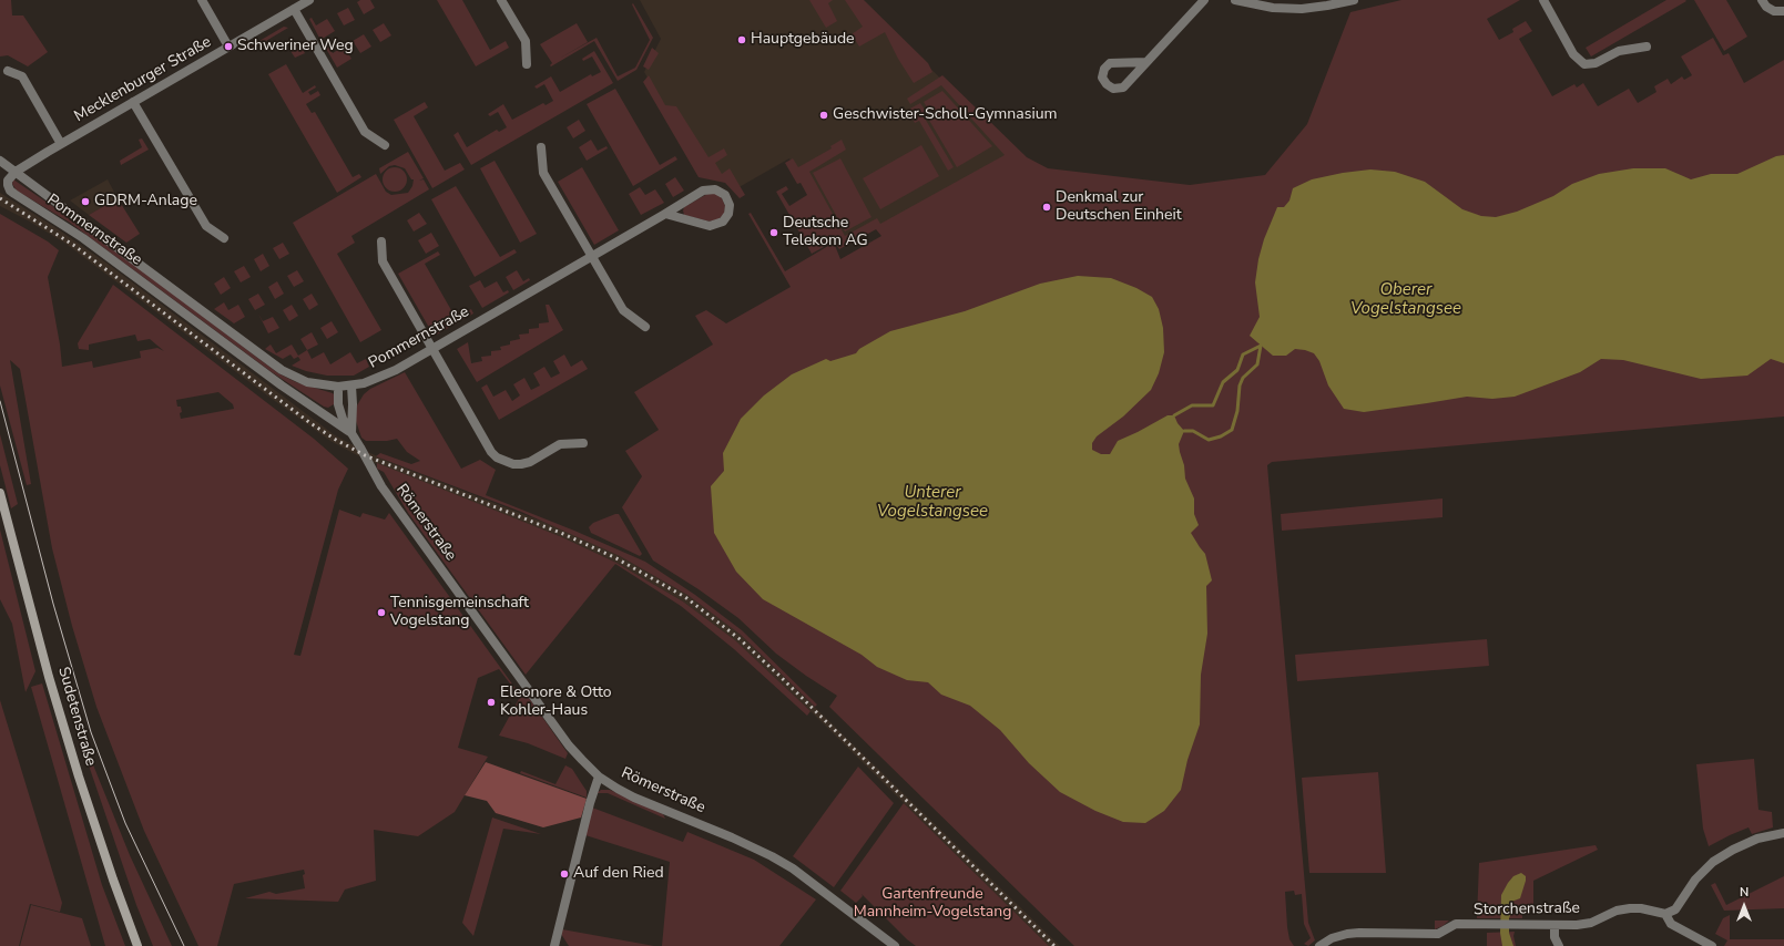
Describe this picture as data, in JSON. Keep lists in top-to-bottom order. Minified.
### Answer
{"streets":{"main road":["Sudetenstraße"],"street":["Mecklenburger Straße","Pommernstraße","Römerstraße","Storchenstraße"]},"crossings":[["Mecklenburger Straße","Pommernstraße"],["Pommernstraße","Römerstraße"]],"water":["Oberer Vogelstangsee","Unterer Vogelstangsee"],"parks":["Gartenfreunde Mannheim-Vogelstang"],"places":["Hauptgebäude","Schweriner Weg","Geschwister-Scholl-Gymnasium","GDRM-Anlage","Denkmal zur Deutschen Einheit","Deutsche Telekom AG","Tennisgemeinschaft Vogelstang","Eleonore & Otto Kohler-Haus","Auf den Ried"],"north":"top"}
